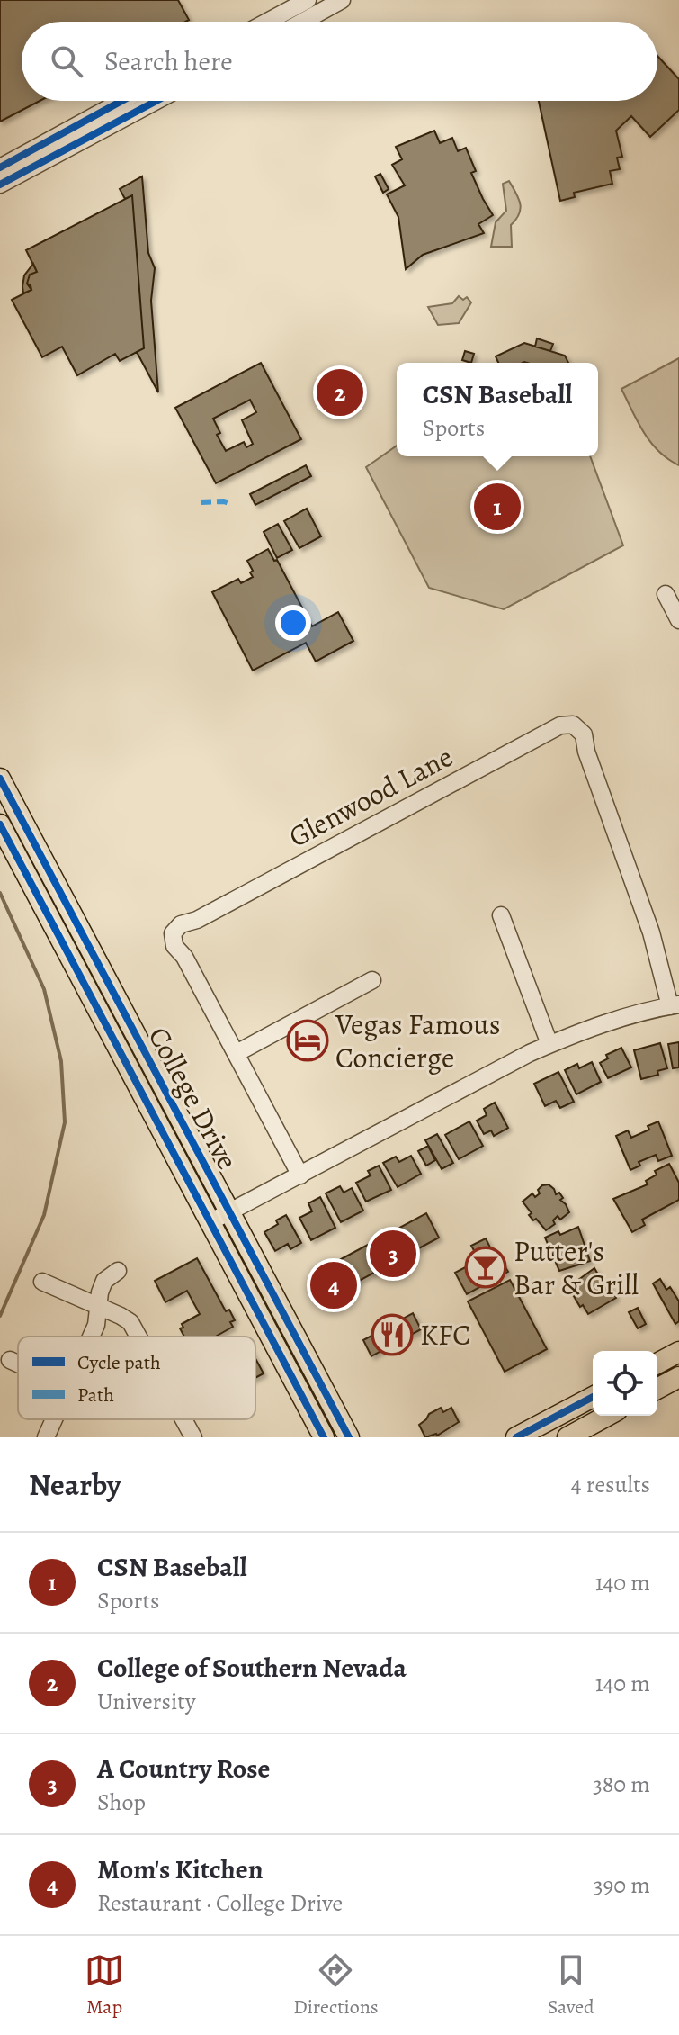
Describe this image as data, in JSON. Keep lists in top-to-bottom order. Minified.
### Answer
{"streets":{"main road":["College Drive"],"street":["Glenwood Lane"]},"places":{"hotel":["Vegas Famous Concierge"],"bar":["Putter's Bar & Grill"],"restaurant":["KFC"]},"legend":["Cycle path","Path"],"page":{"search":"Search here","popup":["CSN Baseball","Sports"],"pins":["2","1","3","4"],"heading":["Nearby","4 results"],"list":[{"mark":"1","name":"CSN Baseball","note":"Sports","value":"140 m"},{"mark":"2","name":"College of Southern Nevada","note":"University","value":"140 m"},{"mark":"3","name":"A Country Rose","note":"Shop","value":"380 m"},{"mark":"4","name":"Mom's Kitchen","note":"Restaurant · College Drive","value":"390 m"}],"nav":["Map","Directions","Saved"]}}
